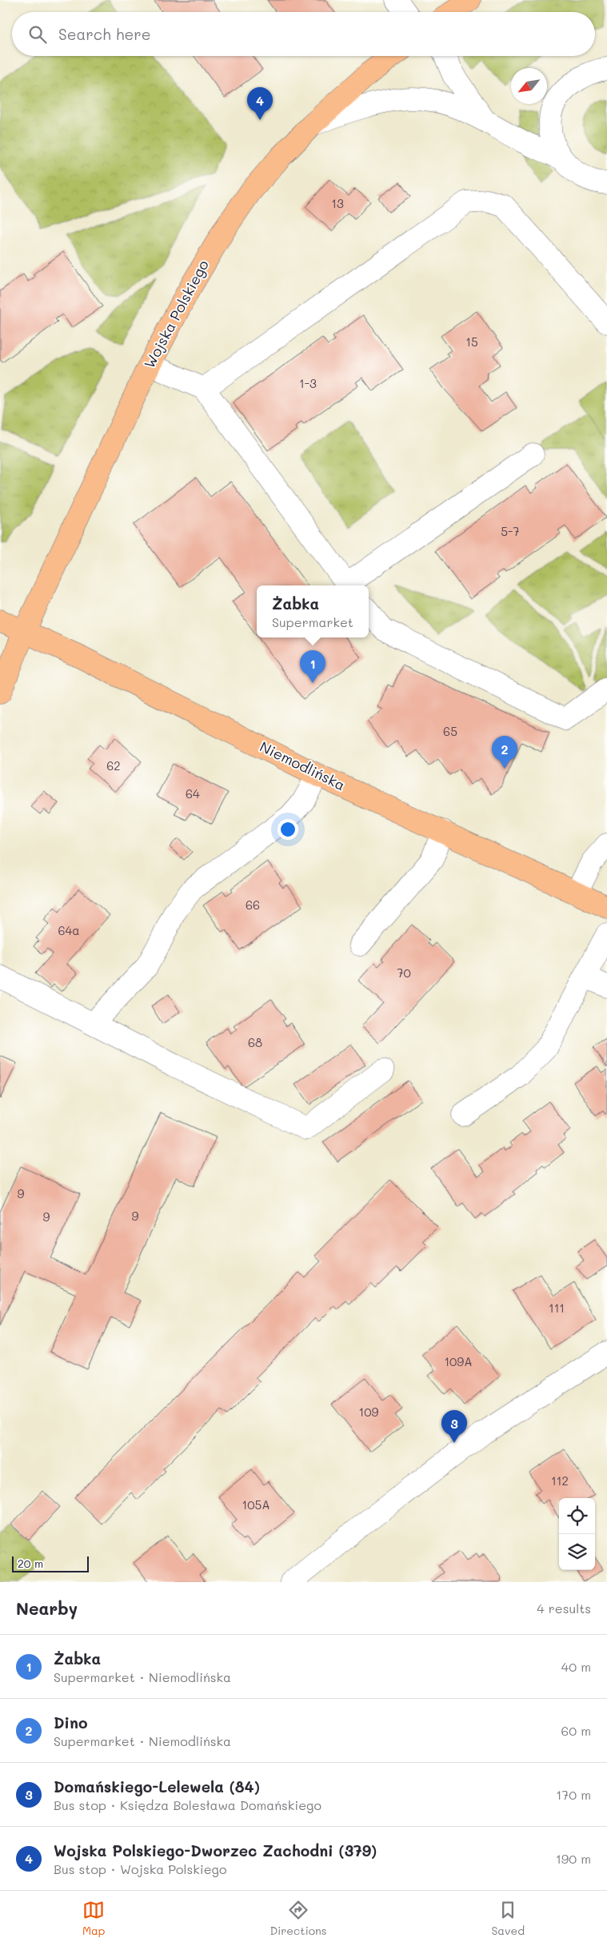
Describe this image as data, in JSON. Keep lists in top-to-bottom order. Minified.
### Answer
{"streets":{"main road":["Wojska Polskiego","Niemodlińska"]},"crossings":[["Wojska Polskiego","Niemodlińska"]],"house_numbers":["13","15","1-3","5-7","65","62","64","66","64a","70","68","9","9","9","111","109A","109","112","105A"],"scale_bar":"20 m","north":"bottom left","page":{"search":"Search here","pins":["4","1","2","3"],"popup":["Żabka","Supermarket"],"scale":"20 m","heading":["Nearby","4 results"],"list":[{"mark":"1","name":"Żabka","note":"Supermarket · Niemodlińska","value":"40 m"},{"mark":"2","name":"Dino","note":"Supermarket · Niemodlińska","value":"60 m"},{"mark":"3","name":"Domańskiego-Lelewela (84)","note":"Bus stop · Księdza Bolesława Domańskiego","value":"170 m"},{"mark":"4","name":"Wojska Polskiego-Dworzec Zachodni (379)","note":"Bus stop · Wojska Polskiego","value":"190 m"}],"nav":["Map","Directions","Saved"]}}
